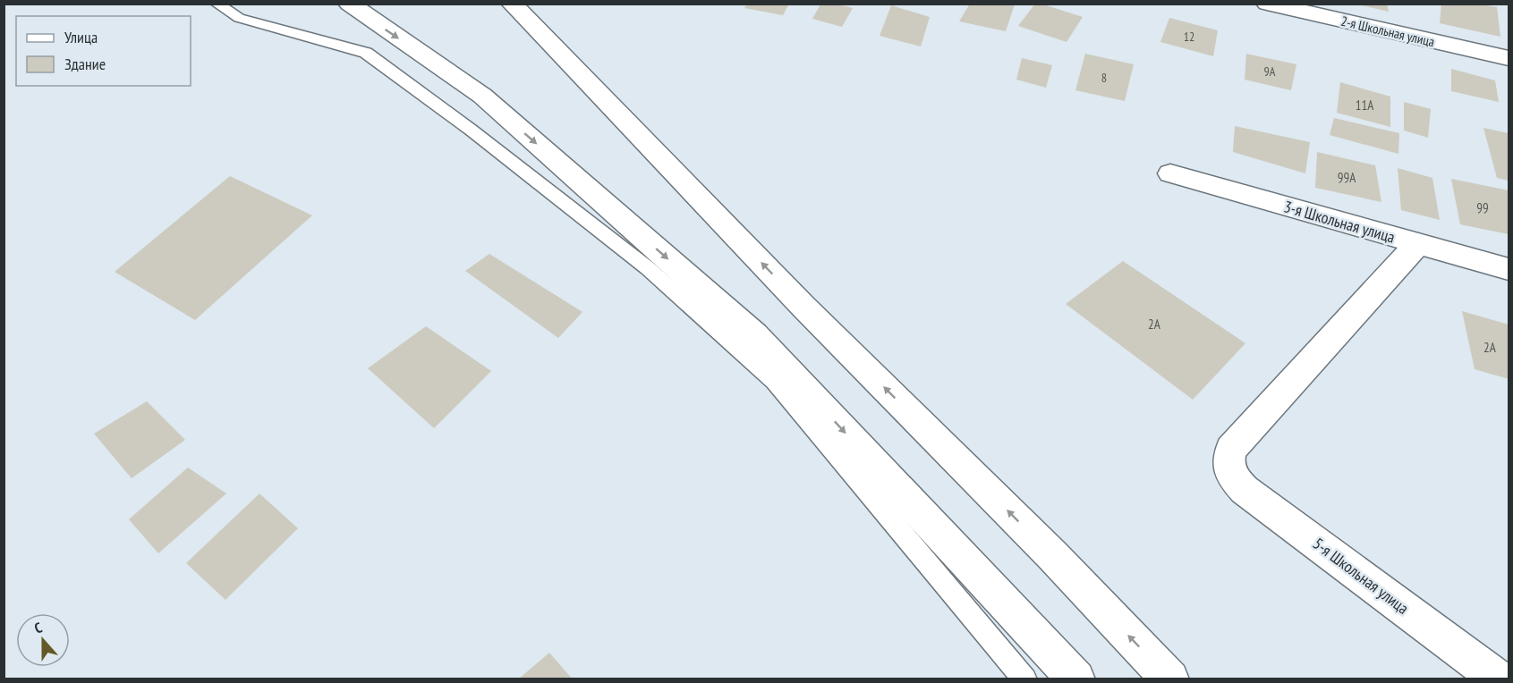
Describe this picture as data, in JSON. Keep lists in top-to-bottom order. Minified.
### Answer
{"streets":{"main road":["2-я Школьная улица","3-я Школьная улица","5-я Школьная улица"]},"crossings":[["3-я Школьная улица","5-я Школьная улица"]],"house_numbers":["12","9А","8","11А","99А","99","2А","2А"],"legend":["Улица","Здание"],"north":"top"}
